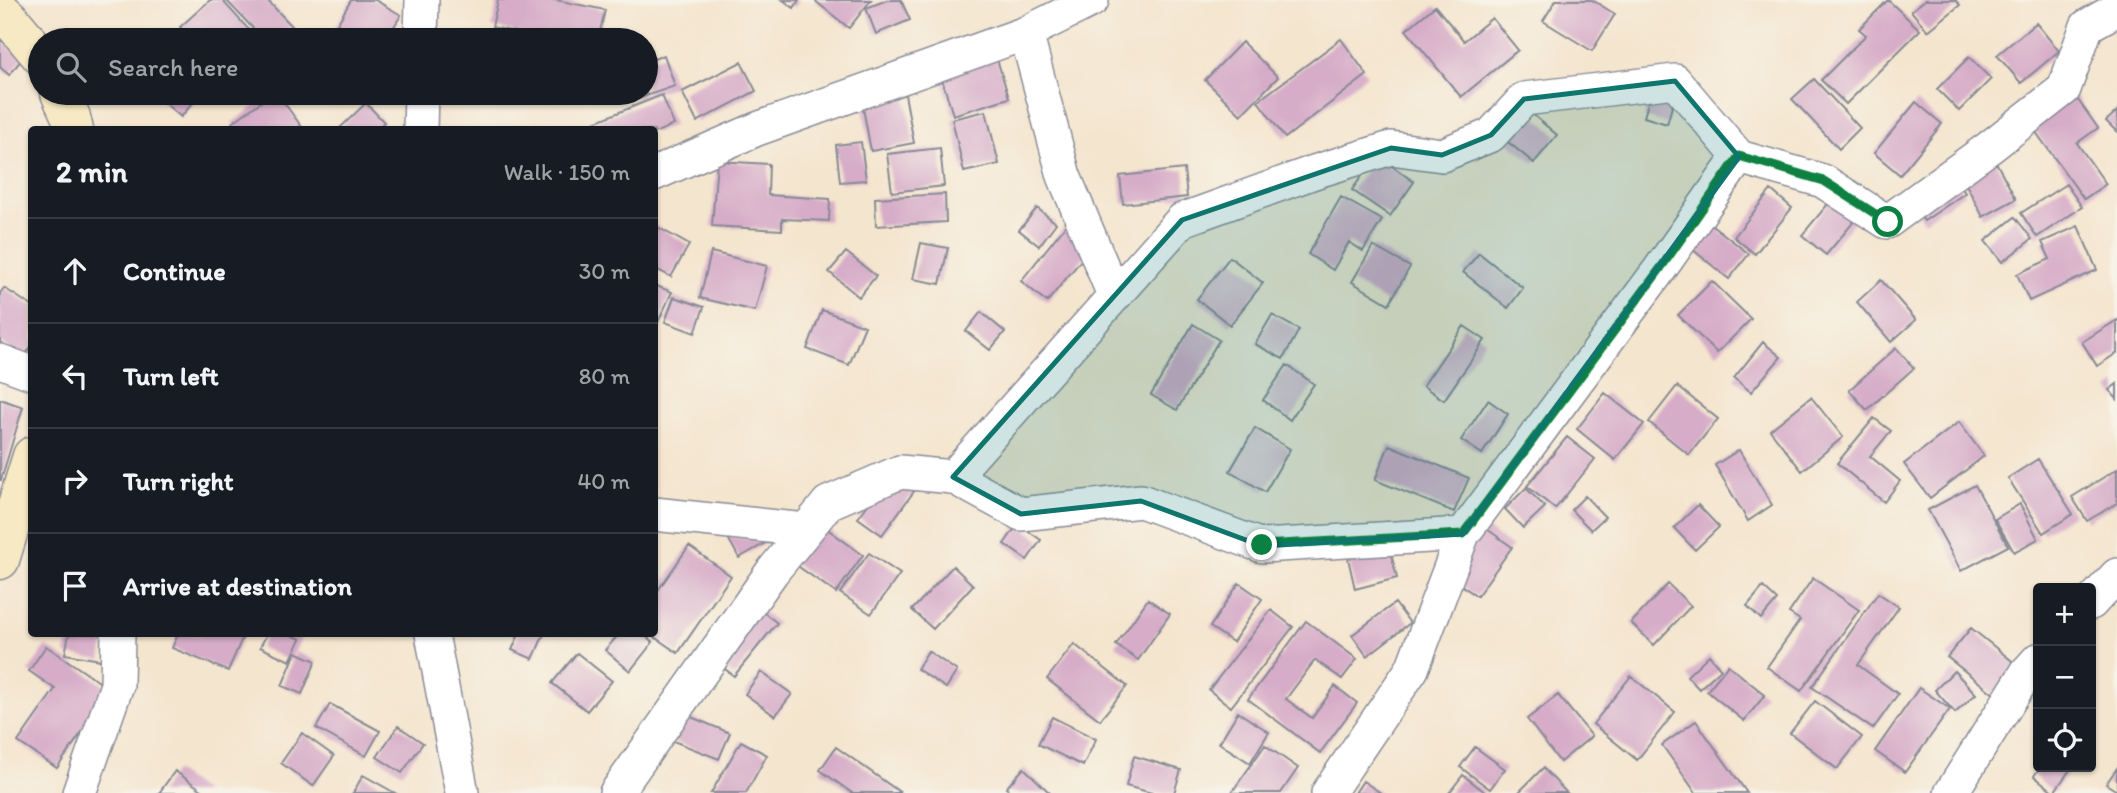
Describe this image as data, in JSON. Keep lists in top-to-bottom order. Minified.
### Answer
{"page":{"search":"Search here","heading":["2 min","Walk · 150 m"],"list":[["Continue","30 m"],["Turn left","80 m"],["Turn right","40 m"],"Arrive at destination"],"map_buttons":["+","−"]}}
